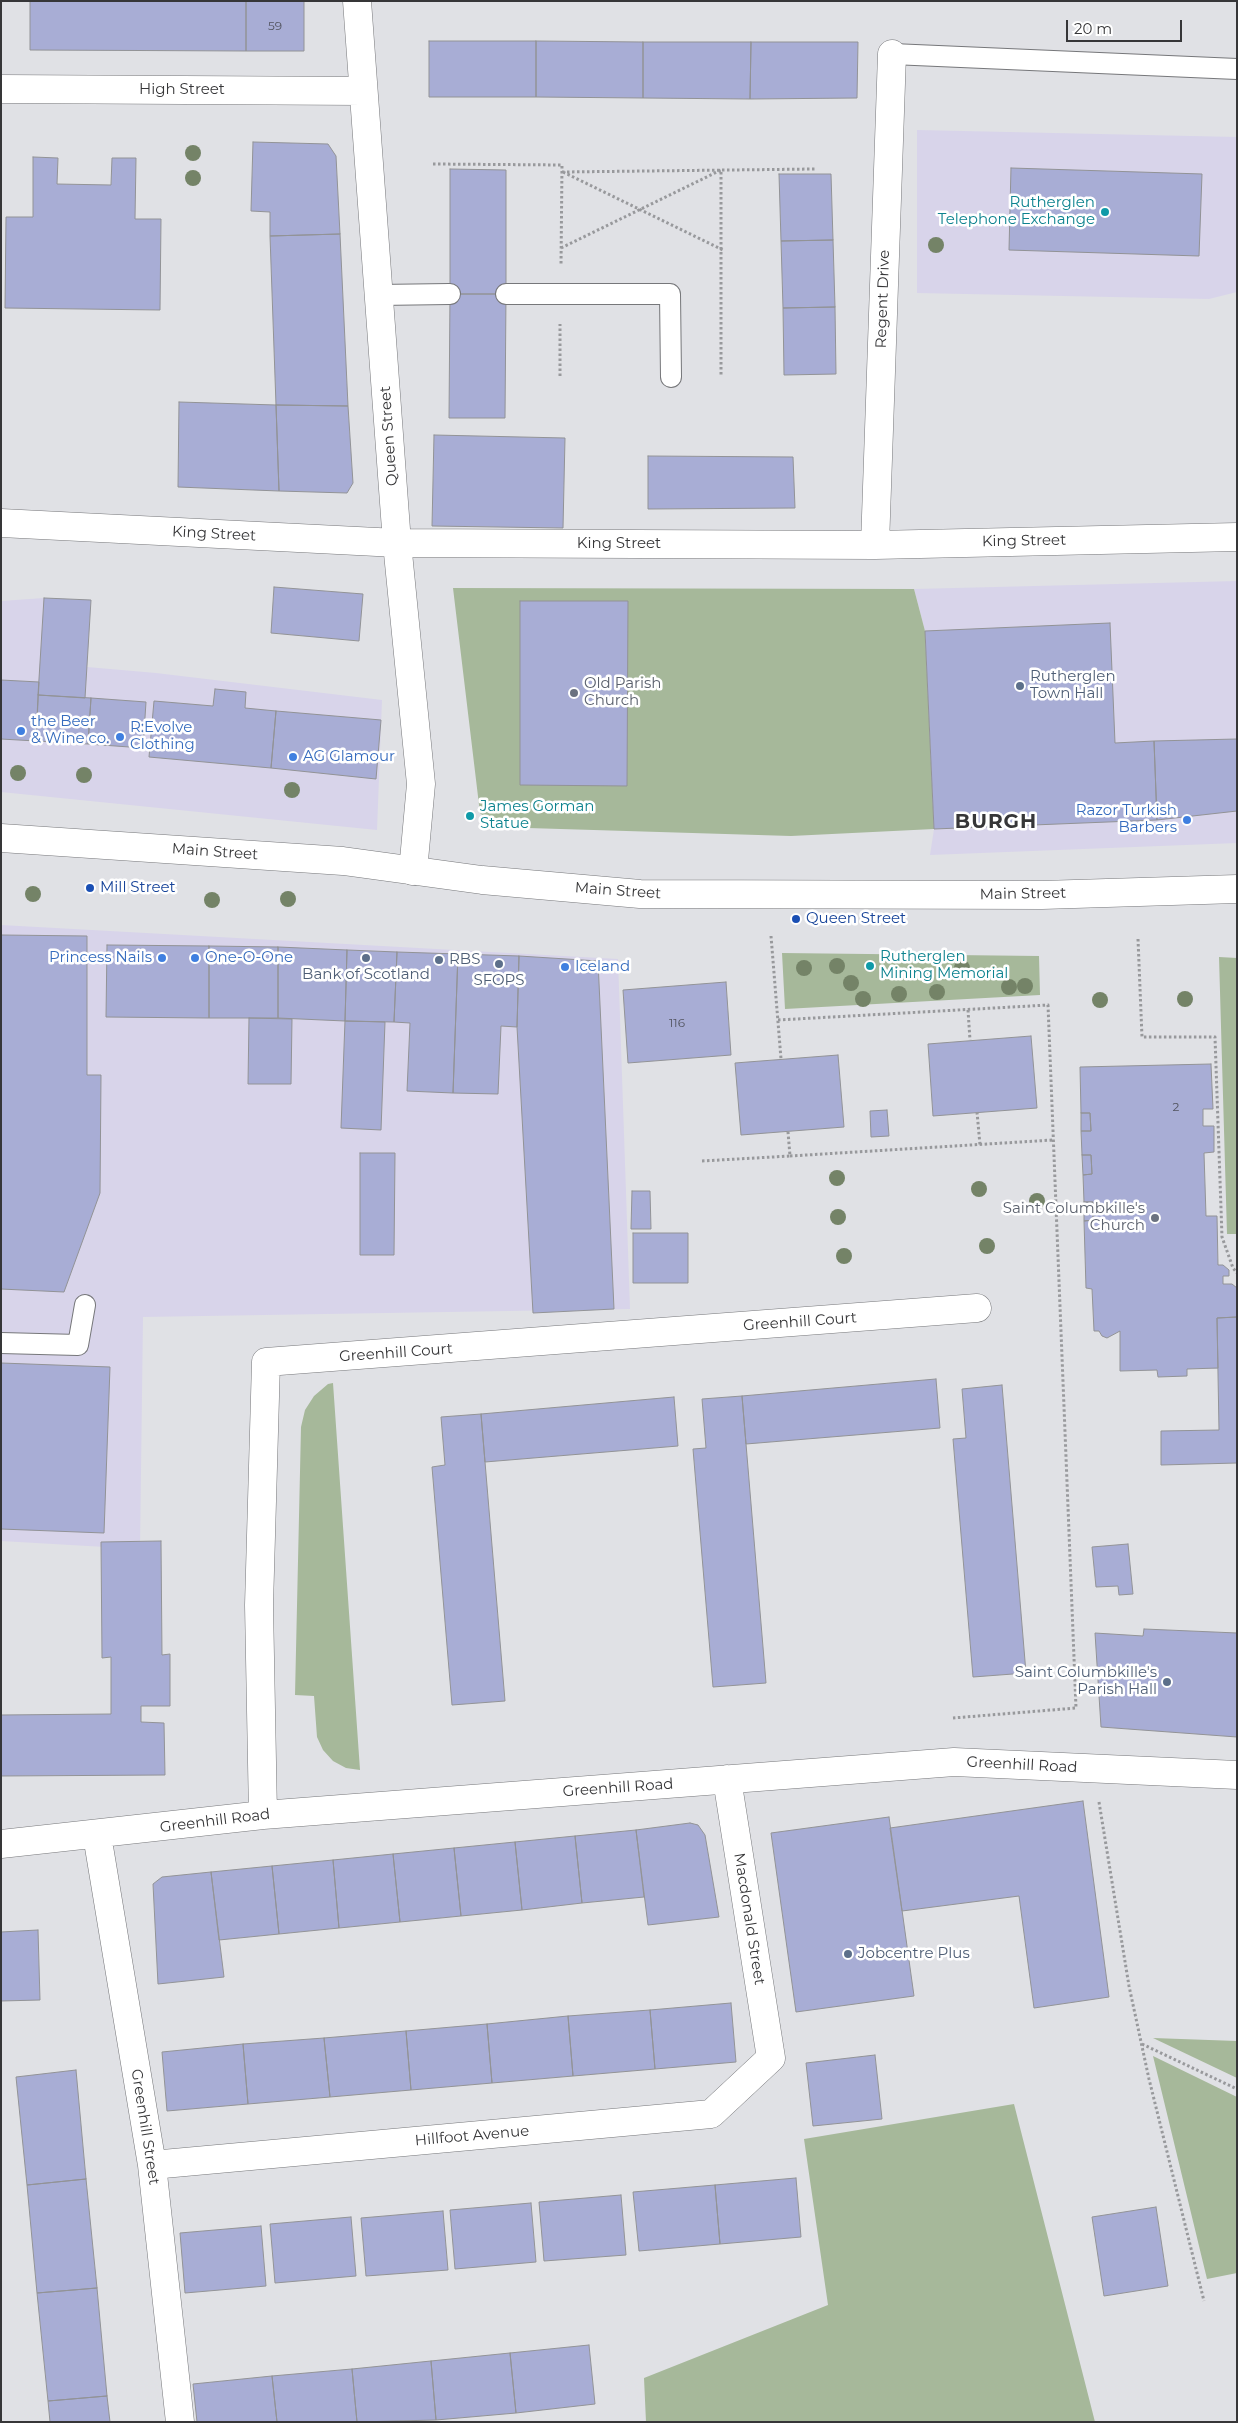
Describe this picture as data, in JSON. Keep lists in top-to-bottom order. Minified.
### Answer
{"streets":{"street":["High Street","Regent Drive","Queen Street","King Street","Main Street","Greenhill Court","Greenhill Road","Macdonald Street","Greenhill Street","Hillfoot Avenue"]},"crossings":[["High Street","Queen Street"],["Regent Drive","King Street"],["Queen Street","King Street"],["Queen Street","Main Street"],["Greenhill Court","Greenhill Road"],["Greenhill Road","Macdonald Street"],["Greenhill Road","Greenhill Street"],["Macdonald Street","Hillfoot Avenue"],["Greenhill Street","Hillfoot Avenue"]],"districts":["BURGH"],"places":["Rutherglen Telephone Exchange","Rutherglen Town Hall","Old Parish Church","the Beer & Wine co.","R:Evolve Clothing","AG Glamour","James Gorman Statue","Razor Turkish Barbers","Mill Street","Queen Street","Princess Nails","One-O-One","Bank of Scotland","RBS","SFOPS","Rutherglen Mining Memorial","Iceland","Saint Columbkille's Church","Saint Columbkille's Parish Hall","Jobcentre Plus"],"house_numbers":["59","116","2"],"scale_bar":"20 m"}
